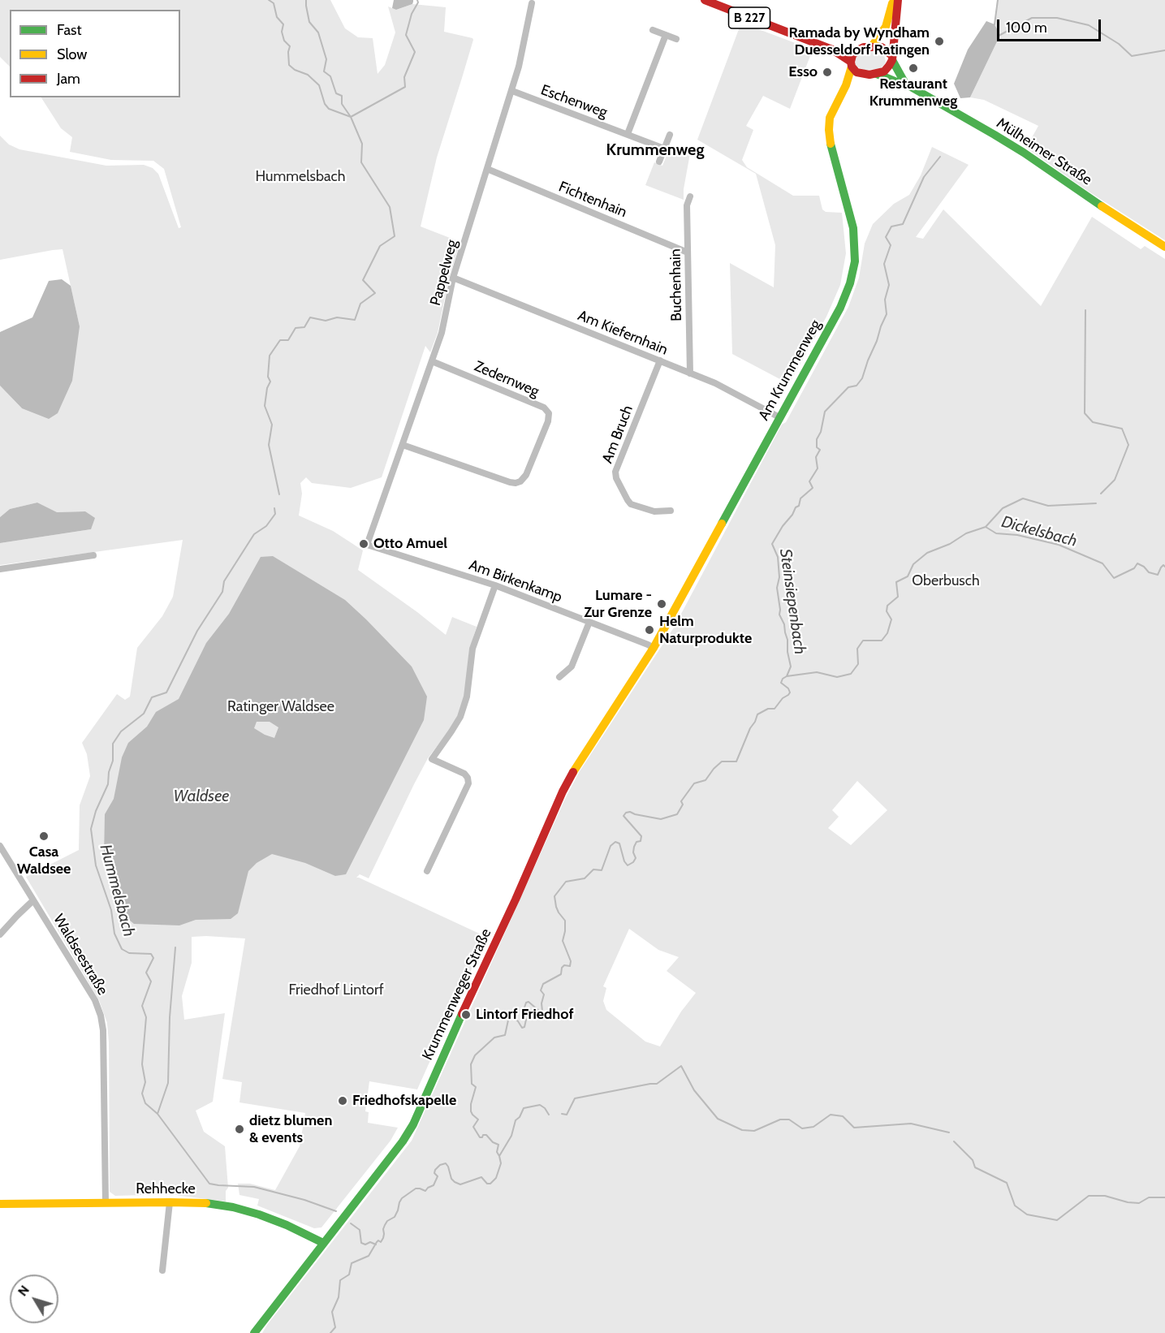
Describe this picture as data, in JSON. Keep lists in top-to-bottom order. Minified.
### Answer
{"streets":{"main road":["B 227","Mülheimer Straße","Am Krummenweg","Krummenweger Straße","Rehhecke"],"street":["Eschenweg","Fichtenhain","Pappelweg","Buchenhain","Am Kiefernhain","Zedernweg","Am Bruch","Am Birkenkamp","Waldseestraße"]},"crossings":[["B 227","Mülheimer Straße"],["B 227","Am Krummenweg"],["Eschenweg","Pappelweg"],["Mülheimer Straße","Am Krummenweg"],["Fichtenhain","Pappelweg"],["Fichtenhain","Buchenhain"],["Pappelweg","Am Kiefernhain"],["Pappelweg","Zedernweg"],["Pappelweg","Am Birkenkamp"],["Buchenhain","Am Kiefernhain"],["Am Kiefernhain","Am Krummenweg"],["Am Kiefernhain","Am Bruch"],["Am Krummenweg","Am Birkenkamp"],["Am Krummenweg","Krummenweger Straße"],["Am Birkenkamp","Krummenweger Straße"],["Waldseestraße","Rehhecke"],["Krummenweger Straße","Rehhecke"]],"districts":["Krummenweg"],"water":["Dickelsbach","Steinsiepenbach","Waldsee","Hummelsbach"],"parks":["Hummelsbach","Oberbusch","Ratinger Waldsee","Friedhof Lintorf"],"places":["Ramada by Wyndham Duesseldorf Ratingen","Restaurant Krummenweg","Esso","Otto Amuel","Lumare - Zur Grenze","Helm Naturprodukte","Casa Waldsee","Lintorf Friedhof","Friedhofskapelle","dietz blumen & events"],"legend":["Fast","Slow","Jam"],"scale_bar":"100 m","north":"top left"}
